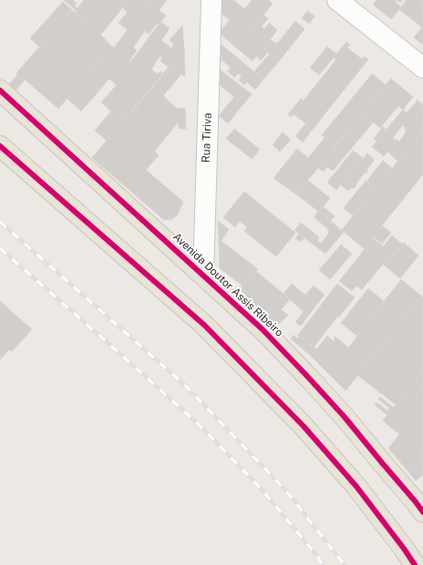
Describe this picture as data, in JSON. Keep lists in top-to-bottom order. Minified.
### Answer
{"streets":{"main road":["Avenida Doutor Assis Ribeiro"],"street":["Rua Tiriva"]},"crossings":[["Rua Tiriva","Avenida Doutor Assis Ribeiro"]]}
